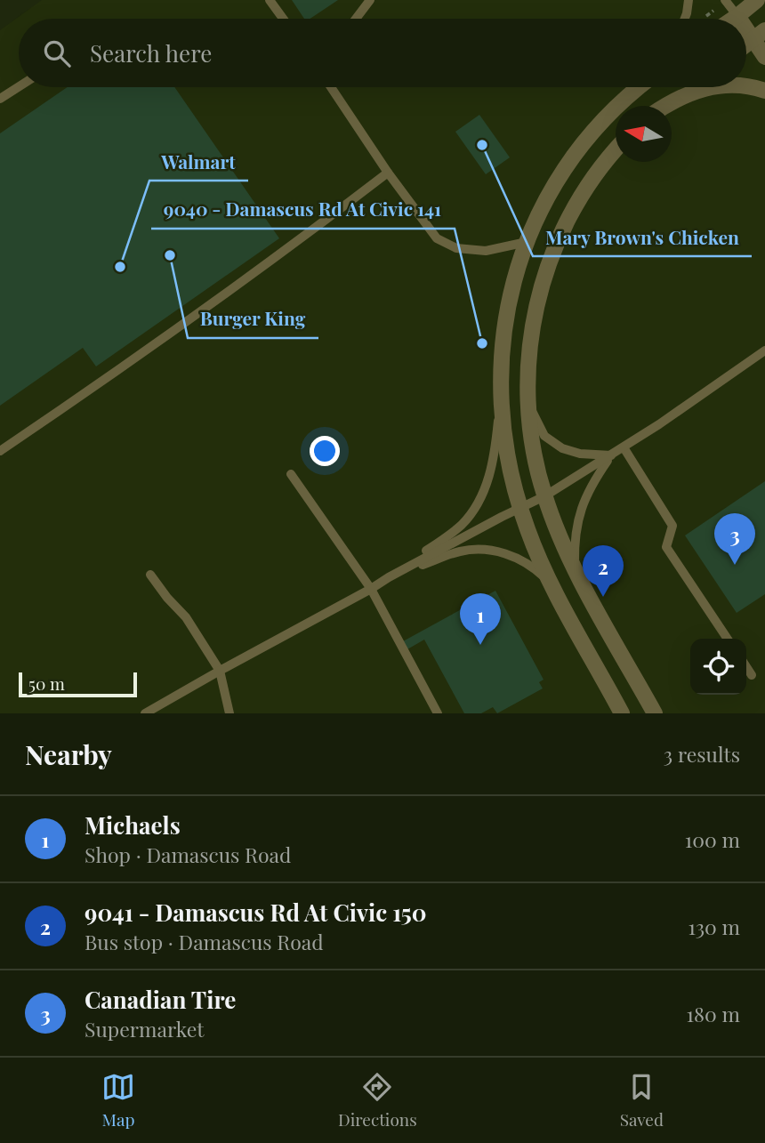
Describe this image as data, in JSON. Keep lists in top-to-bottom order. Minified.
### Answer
{"places":["Mary Brown's Chicken","Burger King","Walmart","9040 - Damascus Rd At Civic 141"],"scale_bar":"50 m","north":"left","page":{"search":"Search here","pins":["3","2","1"],"scale":"50 m","heading":["Nearby","3 results"],"list":[{"mark":"1","name":"Michaels","note":"Shop · Damascus Road","value":"100 m"},{"mark":"2","name":"9041 - Damascus Rd At Civic 150","note":"Bus stop · Damascus Road","value":"130 m"},{"mark":"3","name":"Canadian Tire","note":"Supermarket","value":"180 m"}],"nav":["Map","Directions","Saved"]}}
